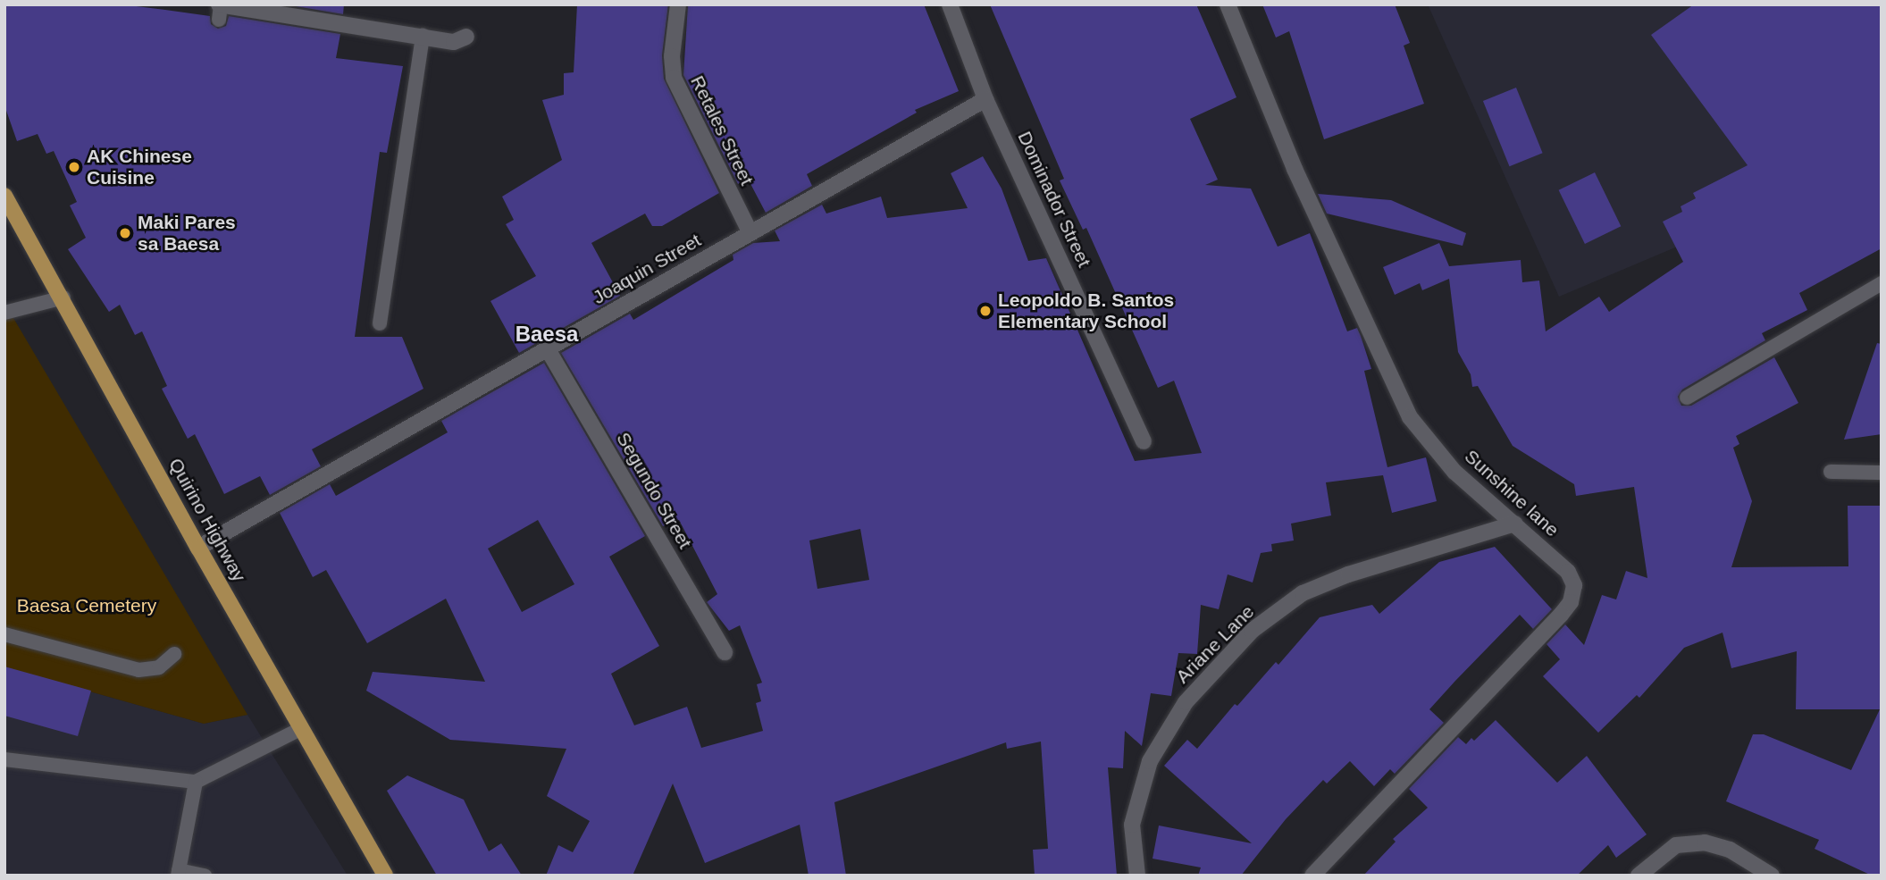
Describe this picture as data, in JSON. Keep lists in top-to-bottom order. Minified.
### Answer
{"streets":{"main road":["Quirino Highway"],"street":["Retales Street","Dominador Street","Joaquin Street","Segundo Street","Sunshine lane","Ariane Lane"]},"crossings":[["Retales Street","Joaquin Street"],["Dominador Street","Joaquin Street"],["Joaquin Street","Segundo Street"],["Joaquin Street","Quirino Highway"],["Sunshine lane","Ariane Lane"]],"districts":["Baesa"],"parks":["Baesa Cemetery"],"places":["AK Chinese Cuisine","Maki Pares sa Baesa","Leopoldo B. Santos Elementary School"]}
